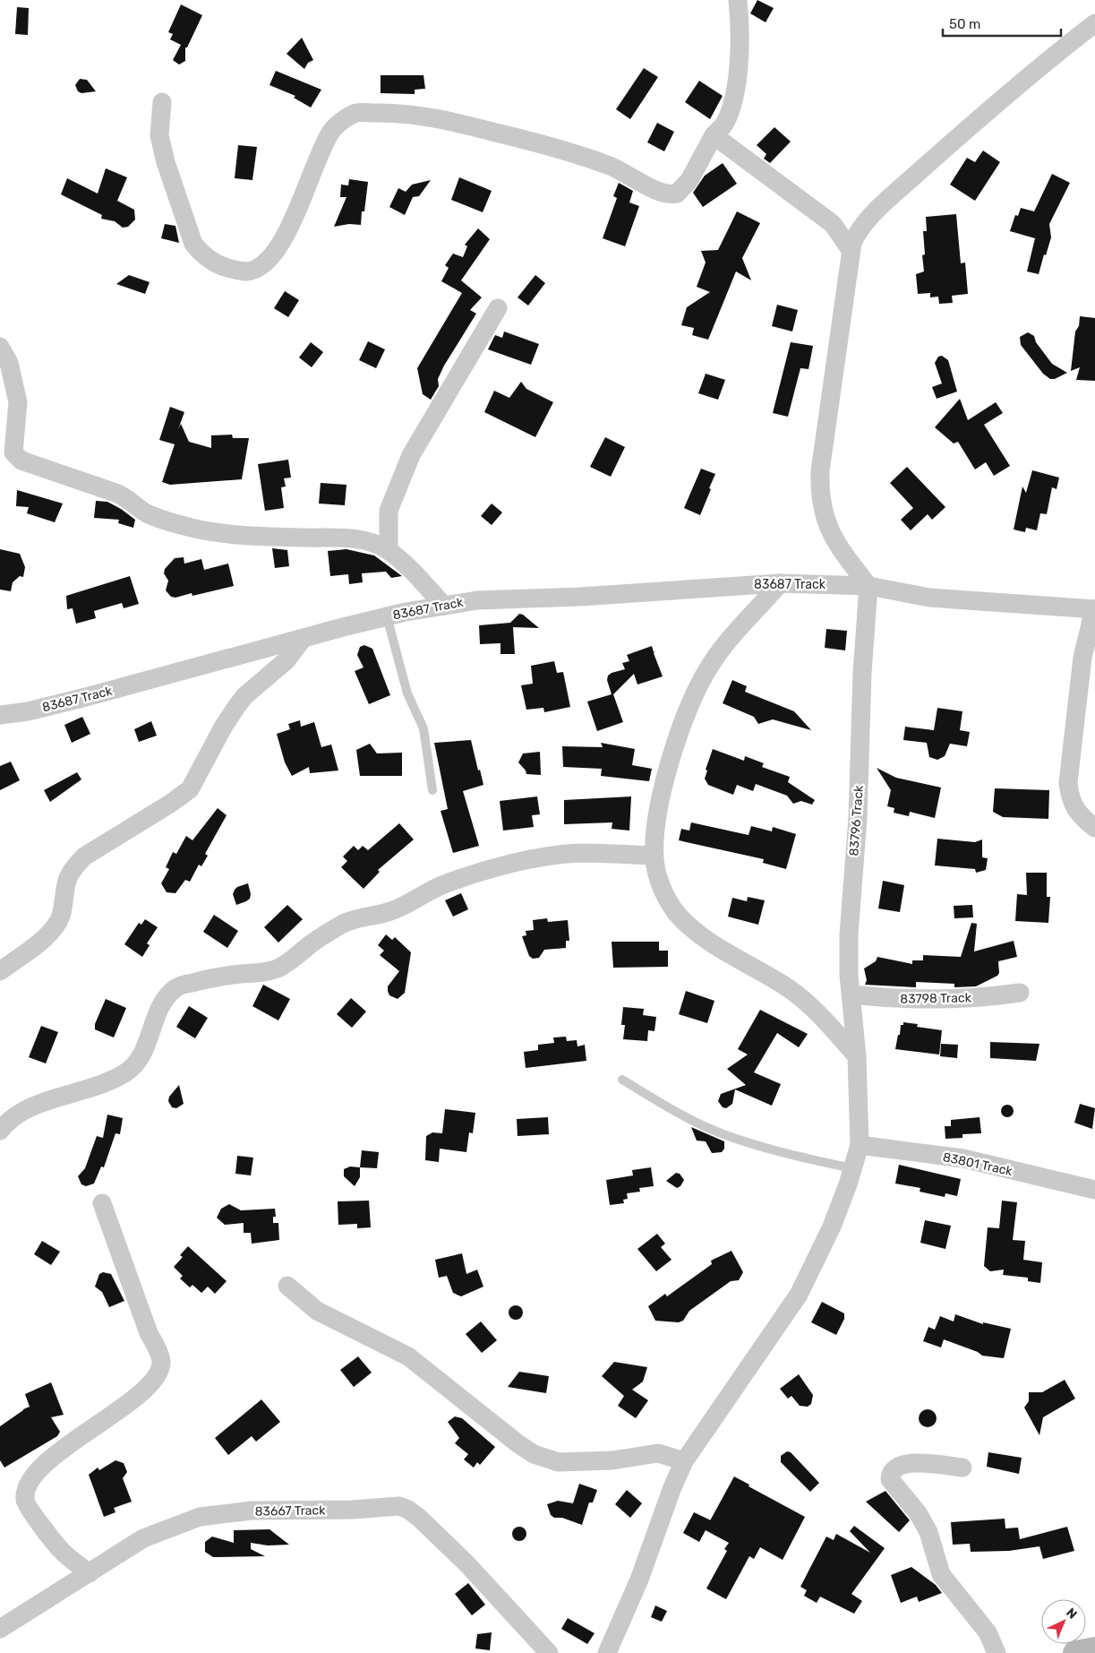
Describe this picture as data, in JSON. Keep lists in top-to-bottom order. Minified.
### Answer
{"streets":{"street":["83687 Track","83796 Track","83798 Track","83801 Track","83667 Track"]},"crossings":[["83687 Track","83796 Track"],["83796 Track","83798 Track"],["83796 Track","83801 Track"]],"scale_bar":"50 m","north":"top right"}
